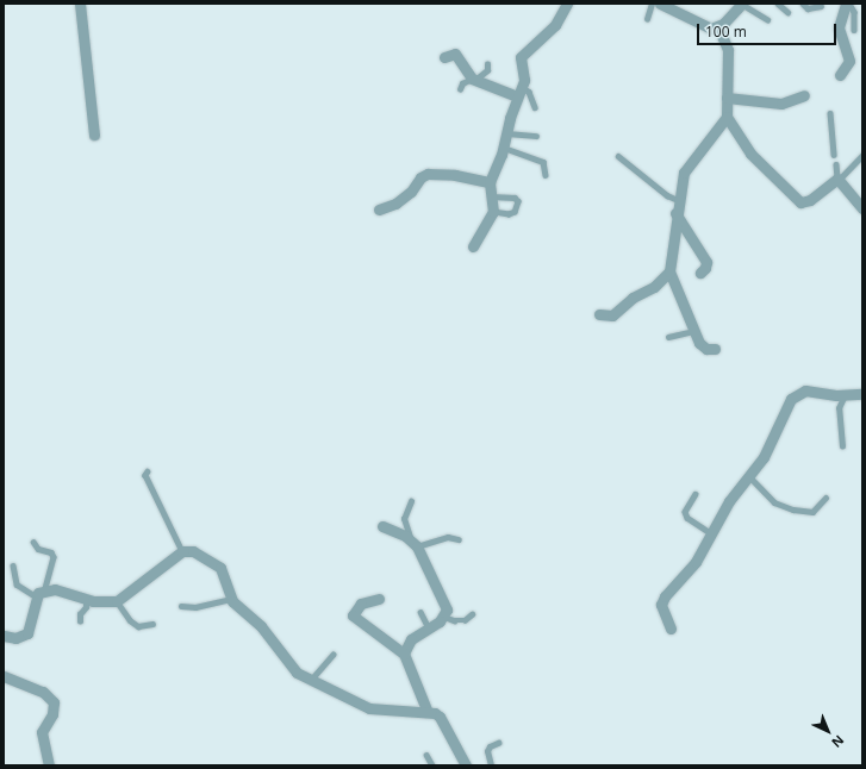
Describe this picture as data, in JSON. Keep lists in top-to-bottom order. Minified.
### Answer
{"scale_bar":"100 m","north":"bottom right"}
